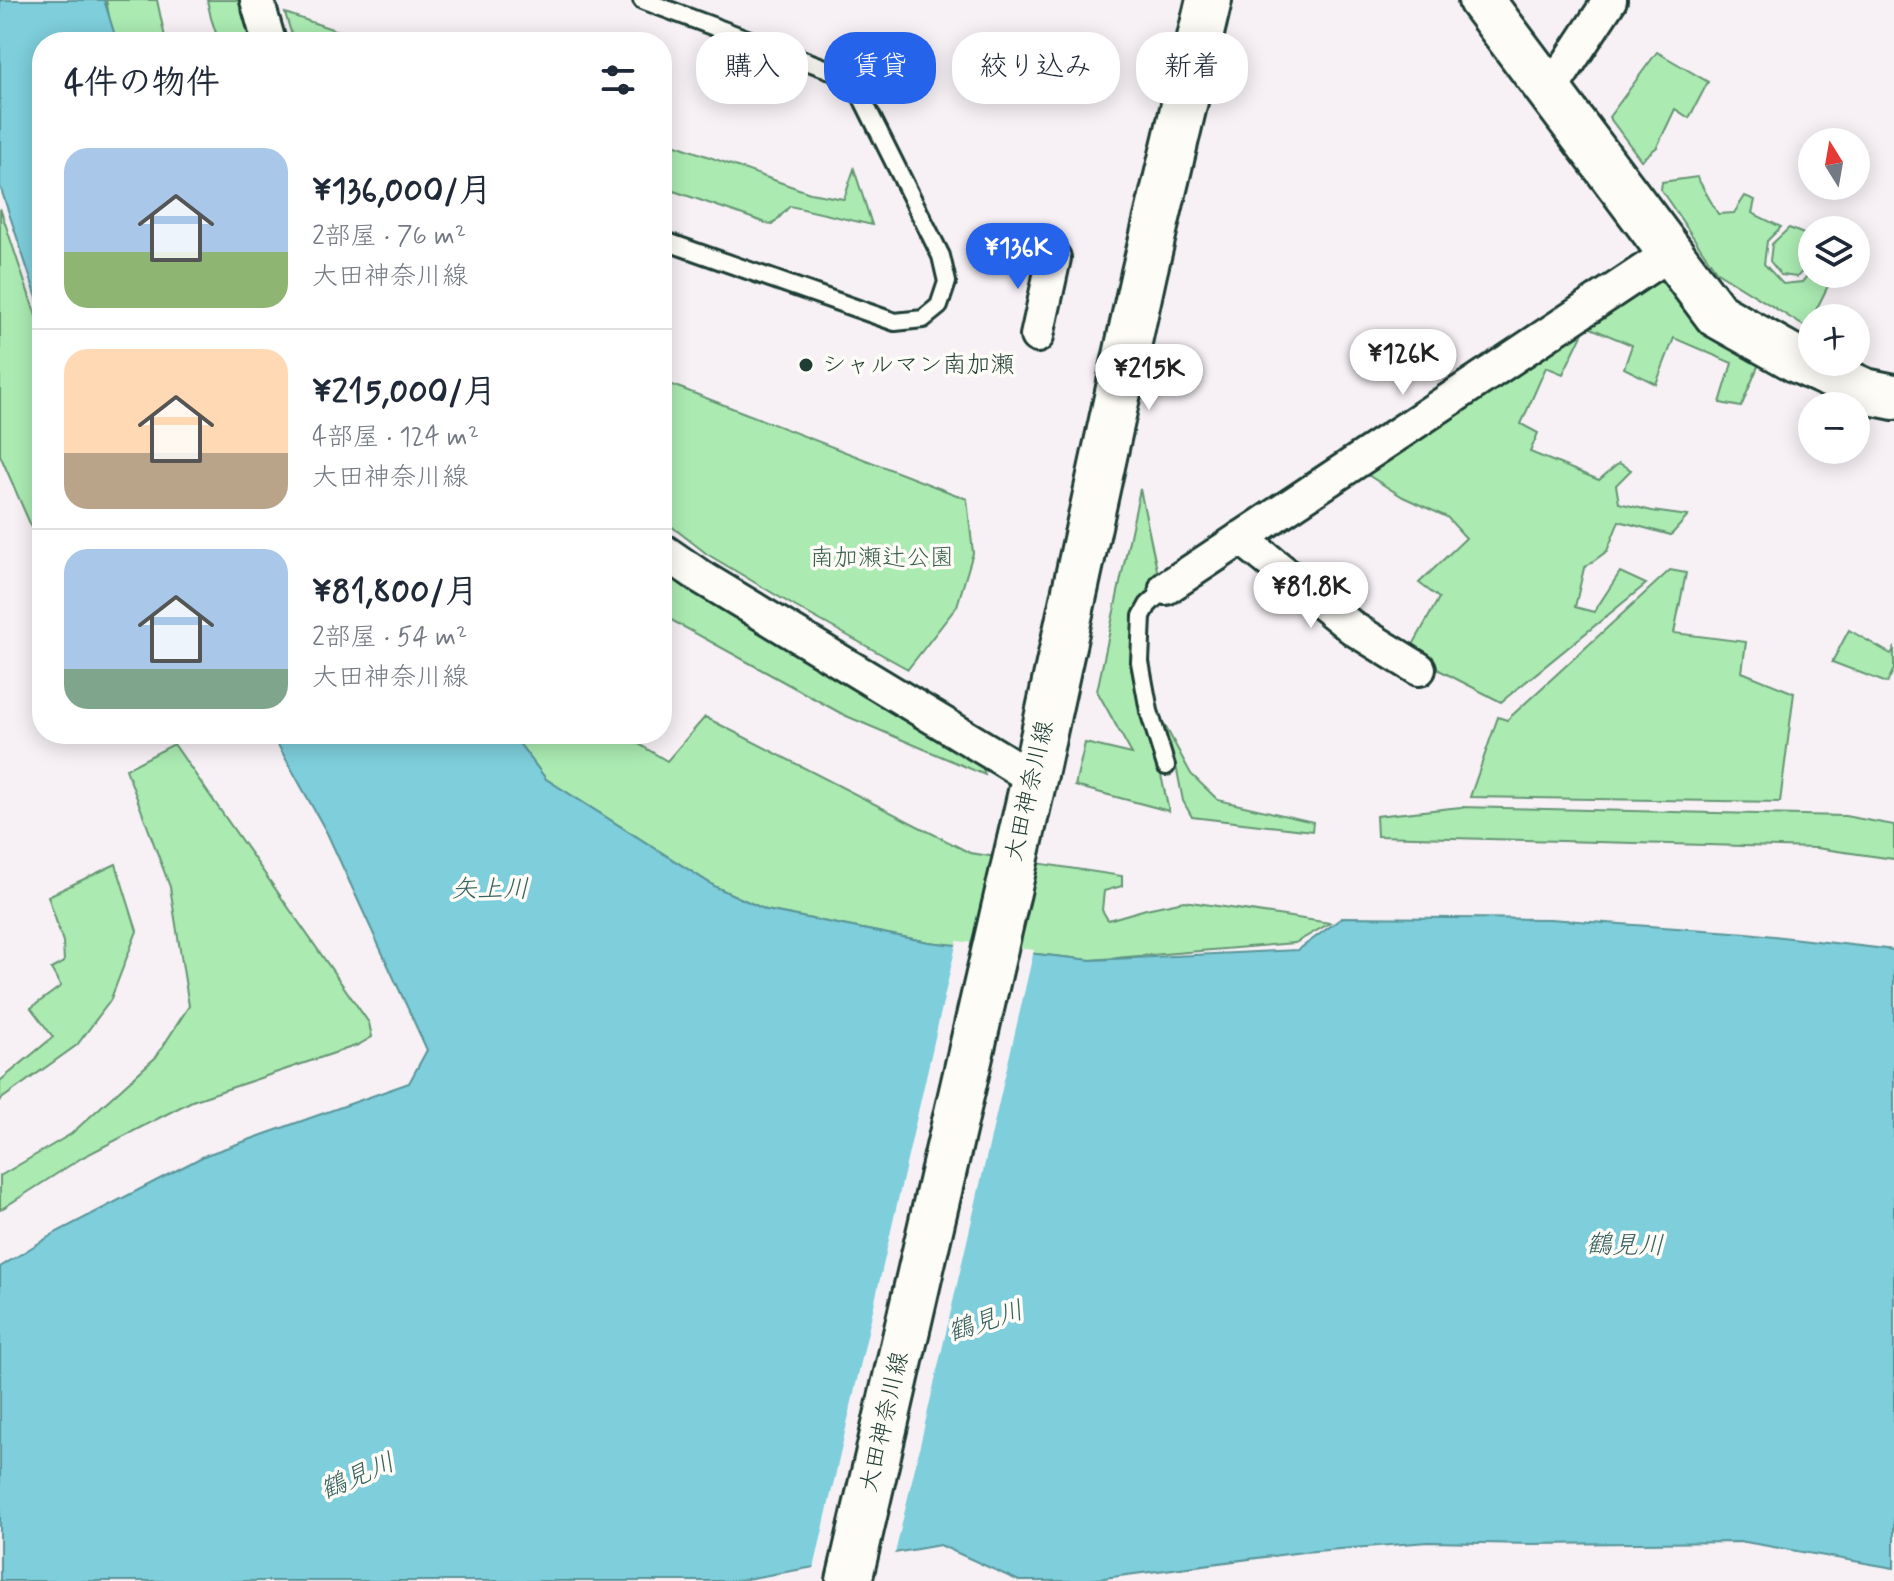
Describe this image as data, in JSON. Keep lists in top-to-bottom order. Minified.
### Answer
{"streets":{"main road":["大田神奈川線"]},"water":["矢上川","鶴見川"],"parks":["南加瀬辻公園"],"places":["シャルマン南加瀬"],"north":"top","page":{"chip":["購入","賃貸","絞り込み","新着"],"heading":"4件の物件","map_buttons":["+","−"],"list":[{"name":"¥136,000/月","note":"2部屋 · 76 m² · 大田神奈川線"},{"name":"¥215,000/月","note":"4部屋 · 124 m² · 大田神奈川線"},{"name":"¥81,800/月","note":"2部屋 · 54 m² · 大田神奈川線"}],"price":["¥136K","¥126K","¥215K","¥81.8K"]}}
